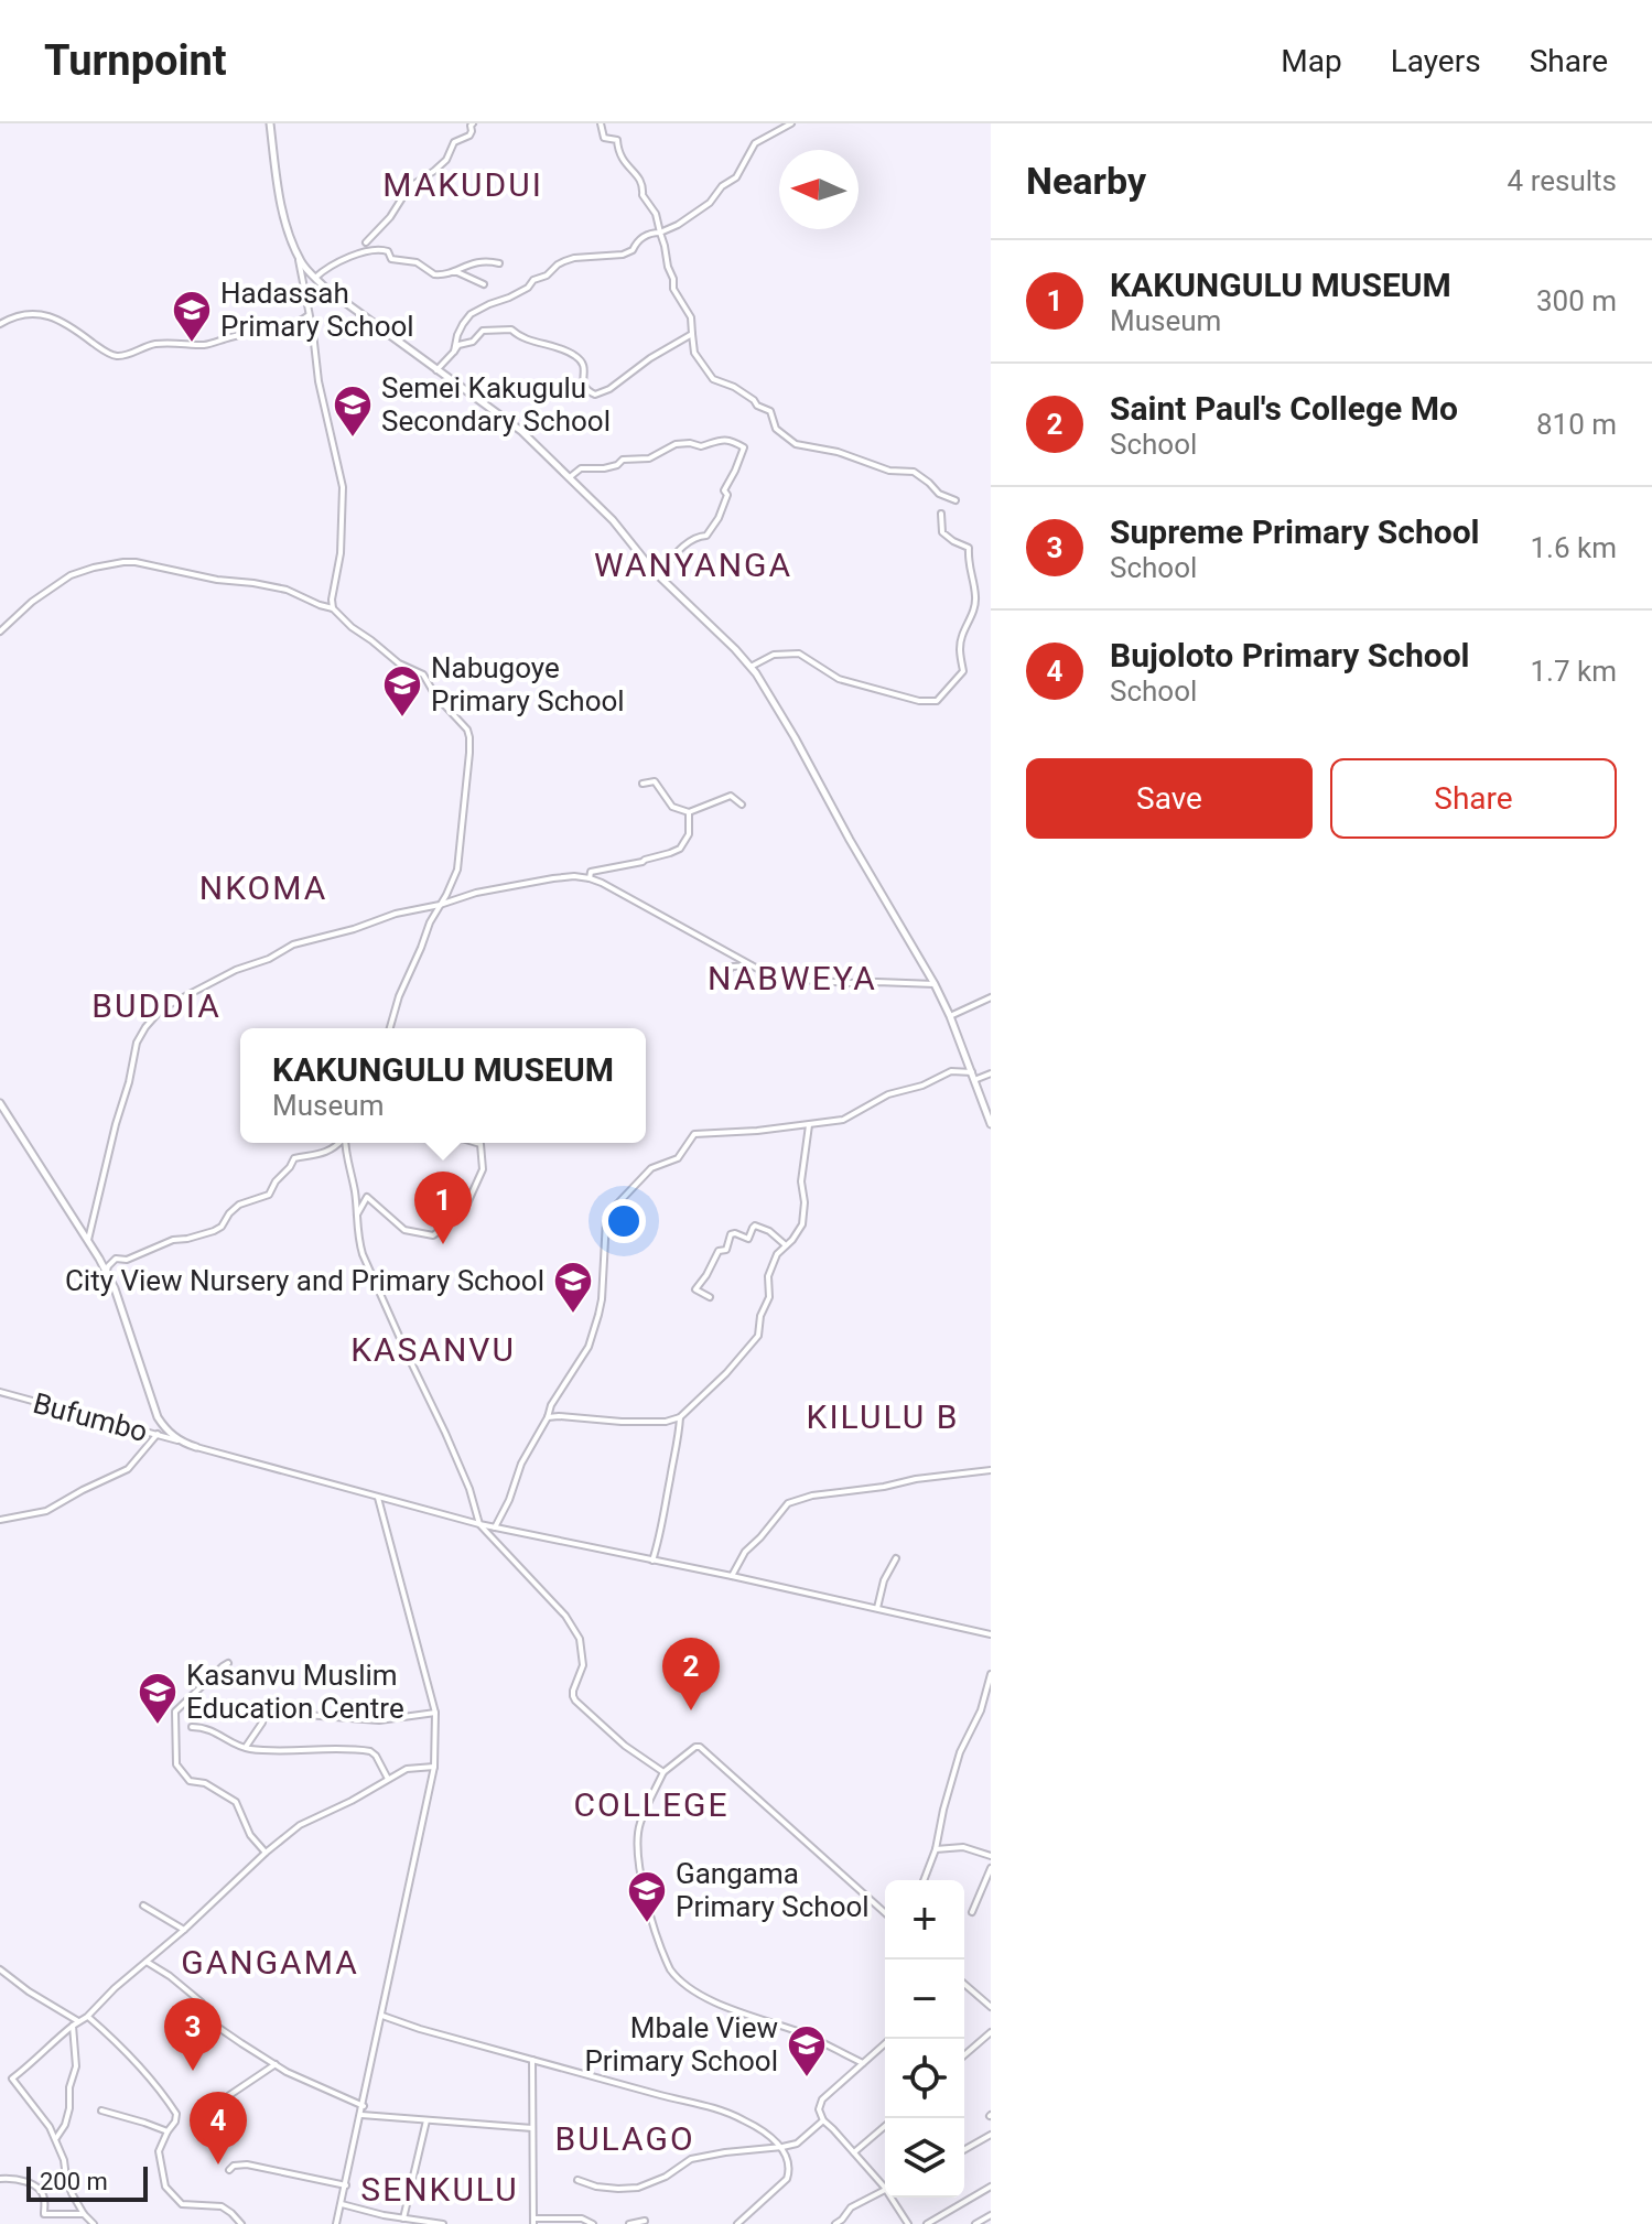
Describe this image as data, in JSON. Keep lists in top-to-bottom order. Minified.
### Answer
{"streets":{"street":["Bufumbo"]},"districts":["MAKUDUI","WANYANGA","NKOMA","NABWEYA","BUDDIA","KASANVU","KILULU B","COLLEGE","GANGAMA","BULAGO","SENKULU"],"places":{"school or university":["Hadassah Primary School","Semei Kakugulu Secondary School","Nabugoye Primary School","City View Nursery and Primary School","Kasanvu Muslim Education Centre","Gangama Primary School","Mbale View Primary School"]},"scale_bar":"200 m","north":"left","page":{"header":"Turnpoint","nav":["Map","Layers","Share"],"heading":["Nearby","4 results"],"list":[{"mark":"1","name":"KAKUNGULU MUSEUM","note":"Museum","value":"300 m"},{"mark":"2","name":"Saint Paul's College Mo","note":"School","value":"810 m"},{"mark":"3","name":"Supreme Primary School","note":"School","value":"1.6 km"},{"mark":"4","name":"Bujoloto Primary School","note":"School","value":"1.7 km"}],"buttons":["Save","Share"],"popup":["KAKUNGULU MUSEUM","Museum"],"pins":["1","2","3","4"],"map_buttons":["+","−"],"scale":"200 m"}}
